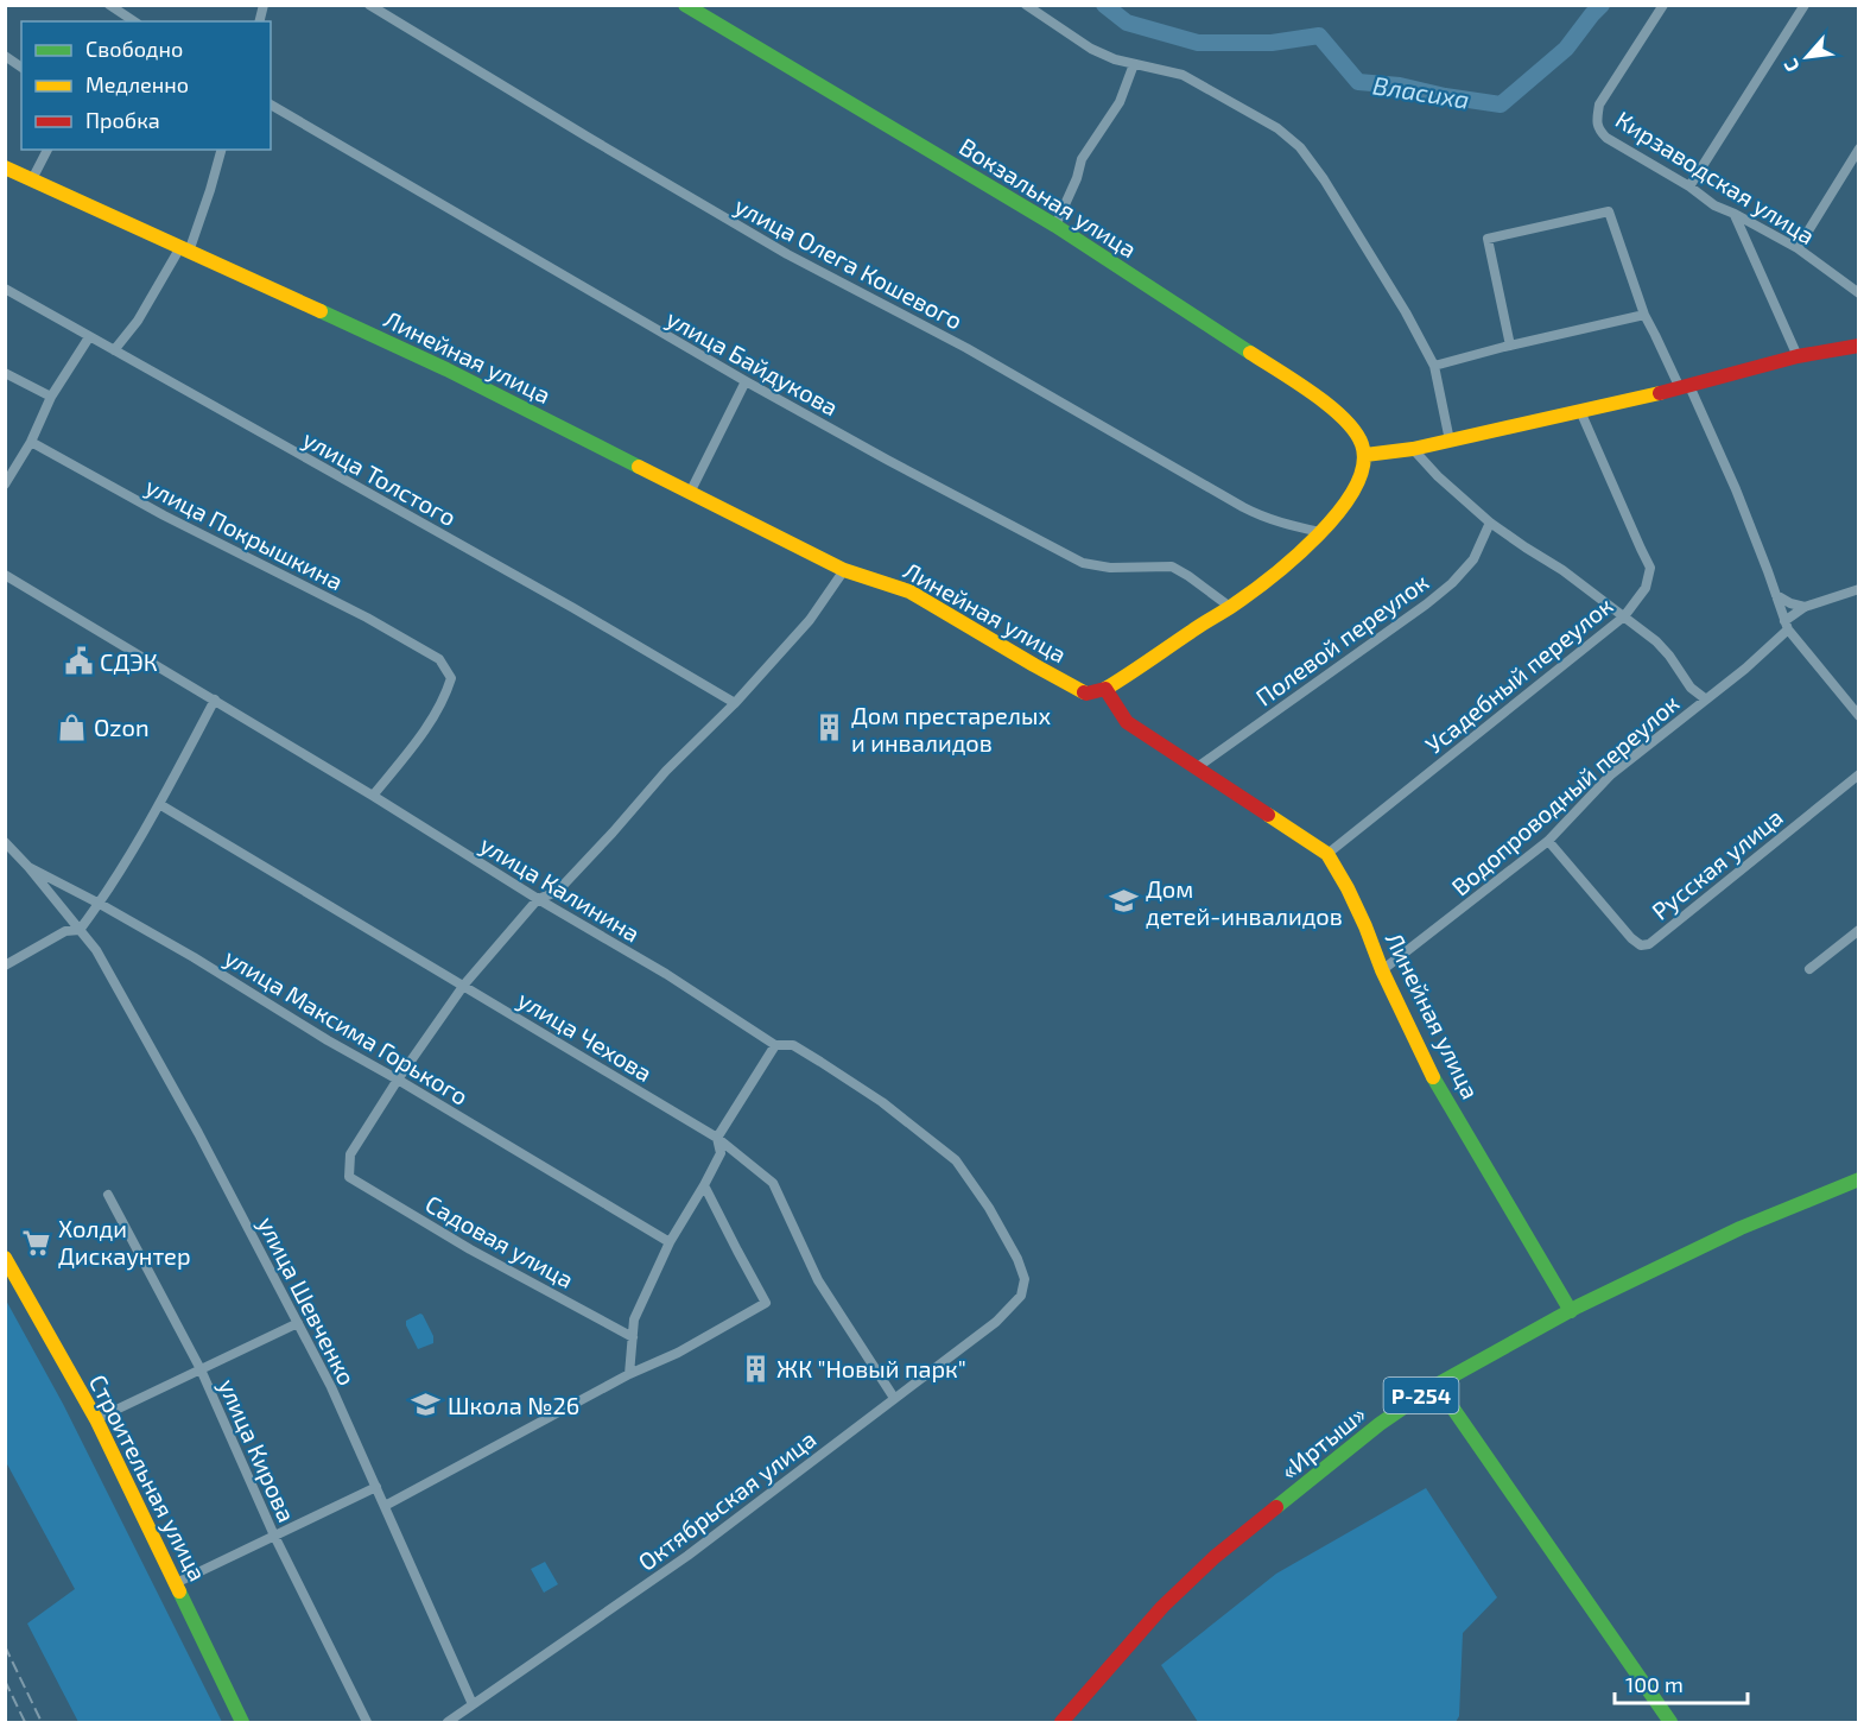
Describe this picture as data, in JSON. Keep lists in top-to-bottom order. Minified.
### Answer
{"streets":{"main road":["Вокзальная улица","Линейная улица","Р-254","«Иртыш»","Строительная улица"],"street":["Кирзаводская улица","улица Олега Кошевого","улица Байдукова","улица Толстого","улица Покрышкина","Полевой переулок","Усадебный переулок","Водопроводный переулок","Русская улица","улица Калинина","улица Максима Горького","улица Чехова","Садовая улица","улица Шевченко","улица Кирова","Октябрьская улица"]},"crossings":[["Линейная улица","Полевой переулок"],["Линейная улица","Усадебный переулок"],["Линейная улица","Водопроводный переулок"],["Линейная улица","«Иртыш»"],["улица Покрышкина","улица Калинина"],["Водопроводный переулок","Русская улица"],["улица Калинина","Октябрьская улица"],["улица Максима Горького","Садовая улица"],["улица Максима Горького","улица Шевченко"],["улица Чехова","Октябрьская улица"],["улица Шевченко","Октябрьская улица"]],"water":["Власиха"],"places":{"public building":["СДЭК"],"shop":["Ozon"],"building":["Дом престарелых и инвалидов","ЖК \"Новый парк\""],"school or university":["Дом детей-инвалидов","Школа №26"],"supermarket":["Холди Дискаунтер"]},"legend":["Свободно","Медленно","Пробка"],"scale_bar":"100 m","north":"bottom left"}
